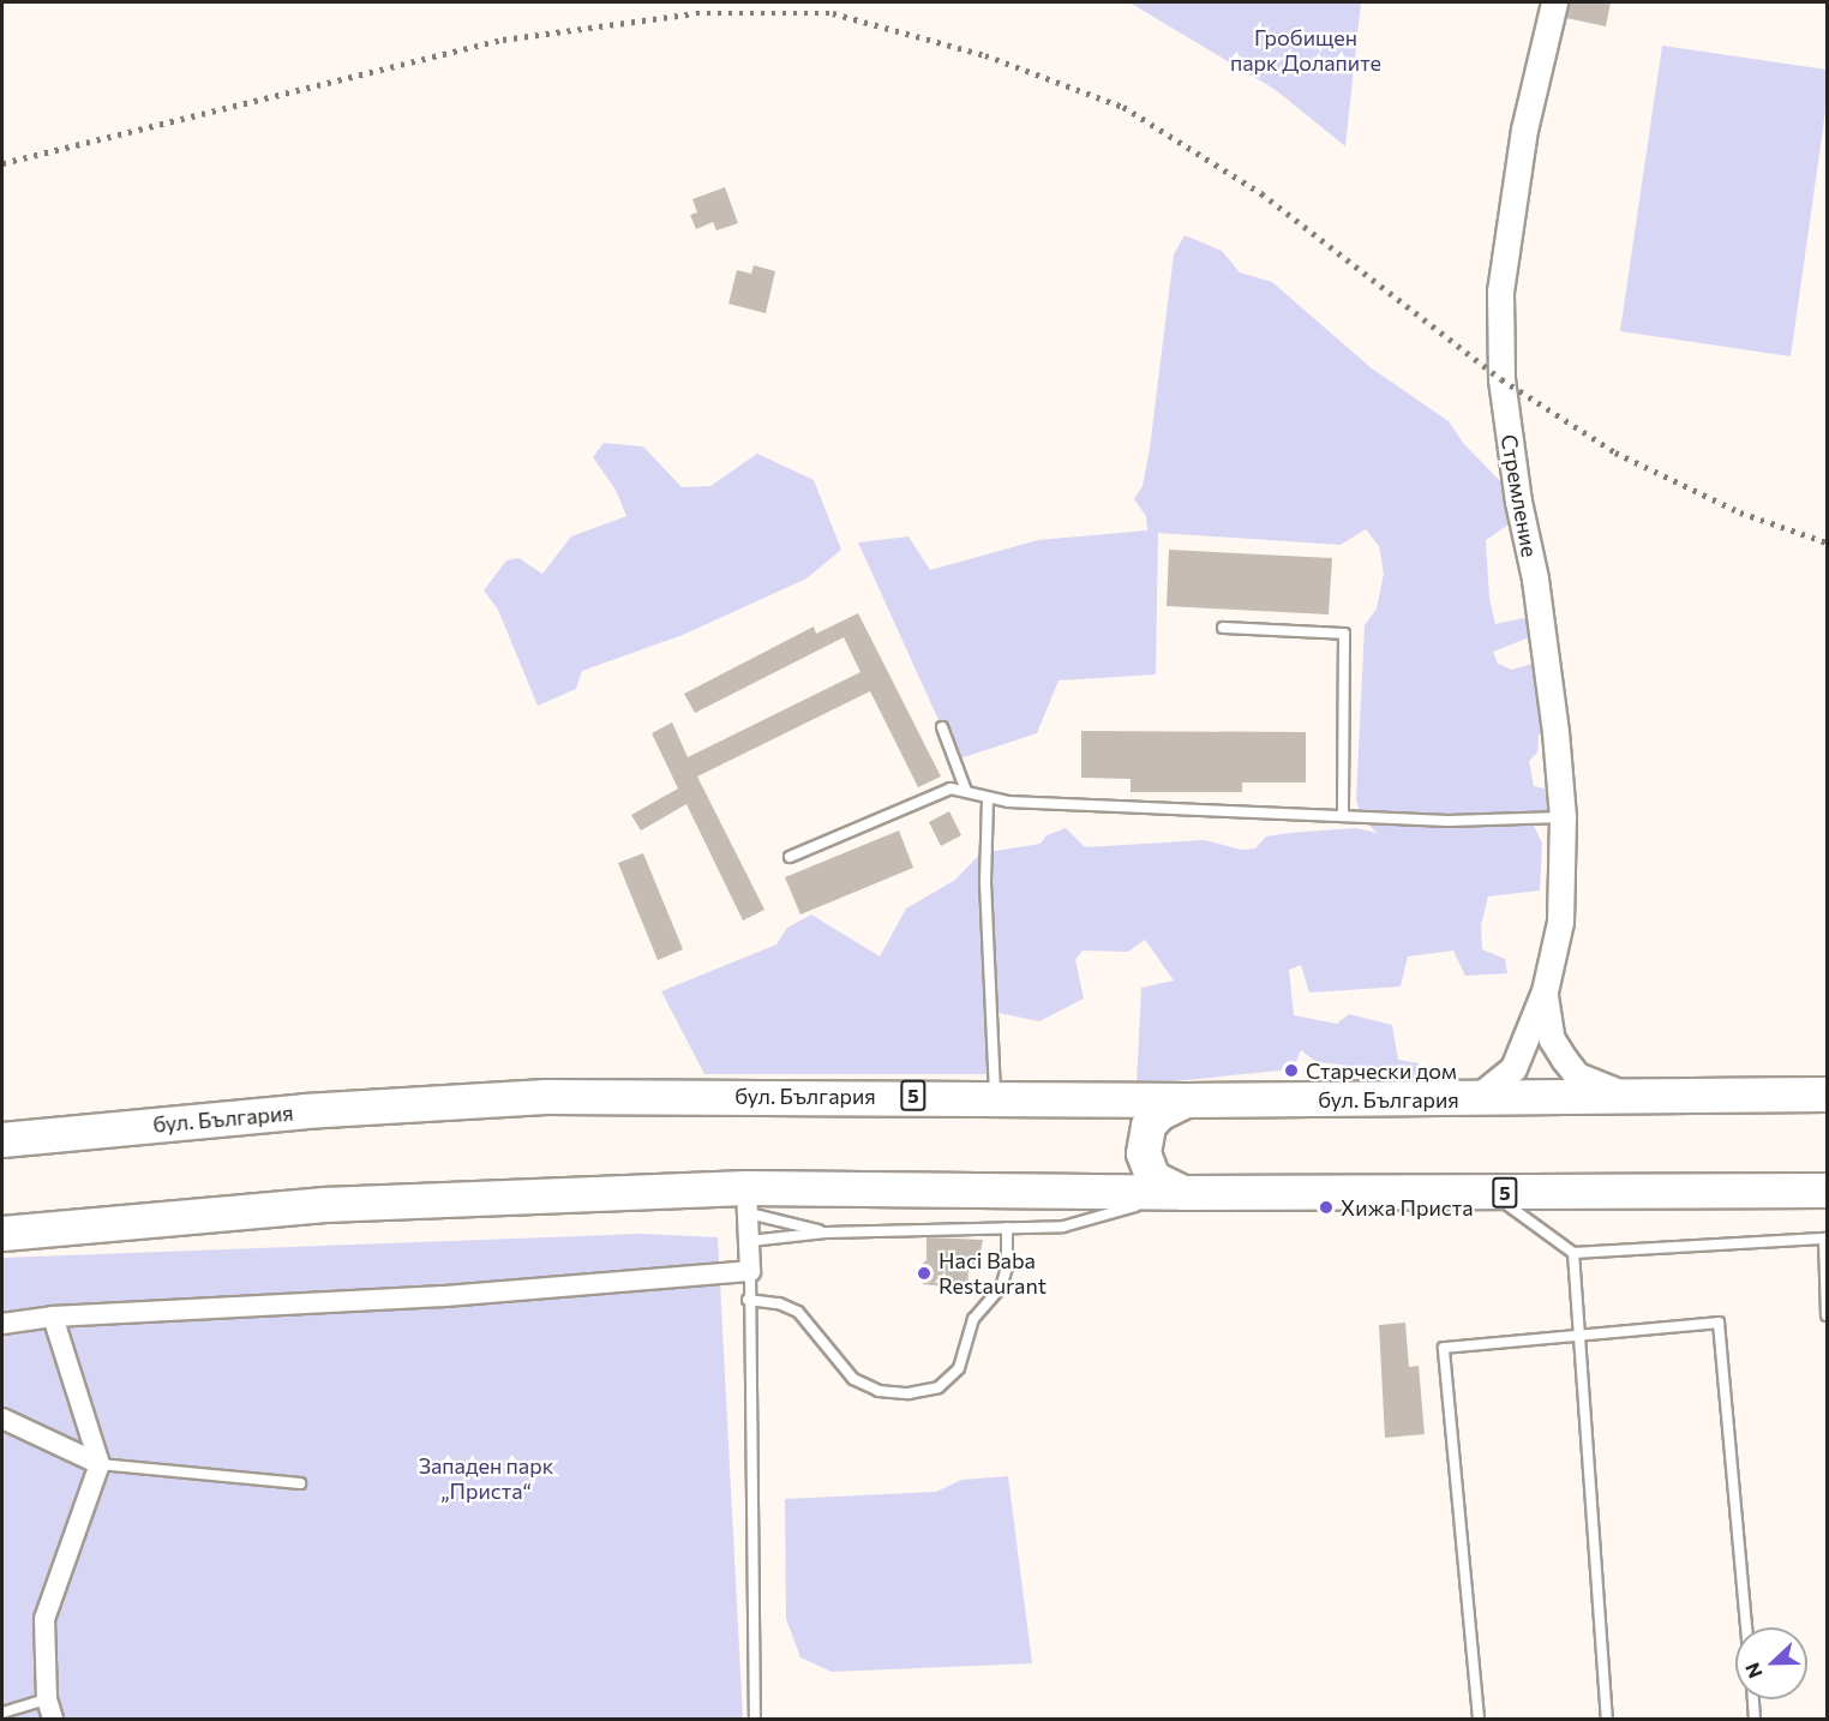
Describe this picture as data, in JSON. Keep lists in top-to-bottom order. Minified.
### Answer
{"streets":{"highway":["бул. България","5"],"street":["Стремление"]},"parks":["Гробищен парк Долапите","Западен парк „Приста“"],"places":["Старчески дом","Хижа Приста","Haci Baba Restaurant"],"north":"left"}
